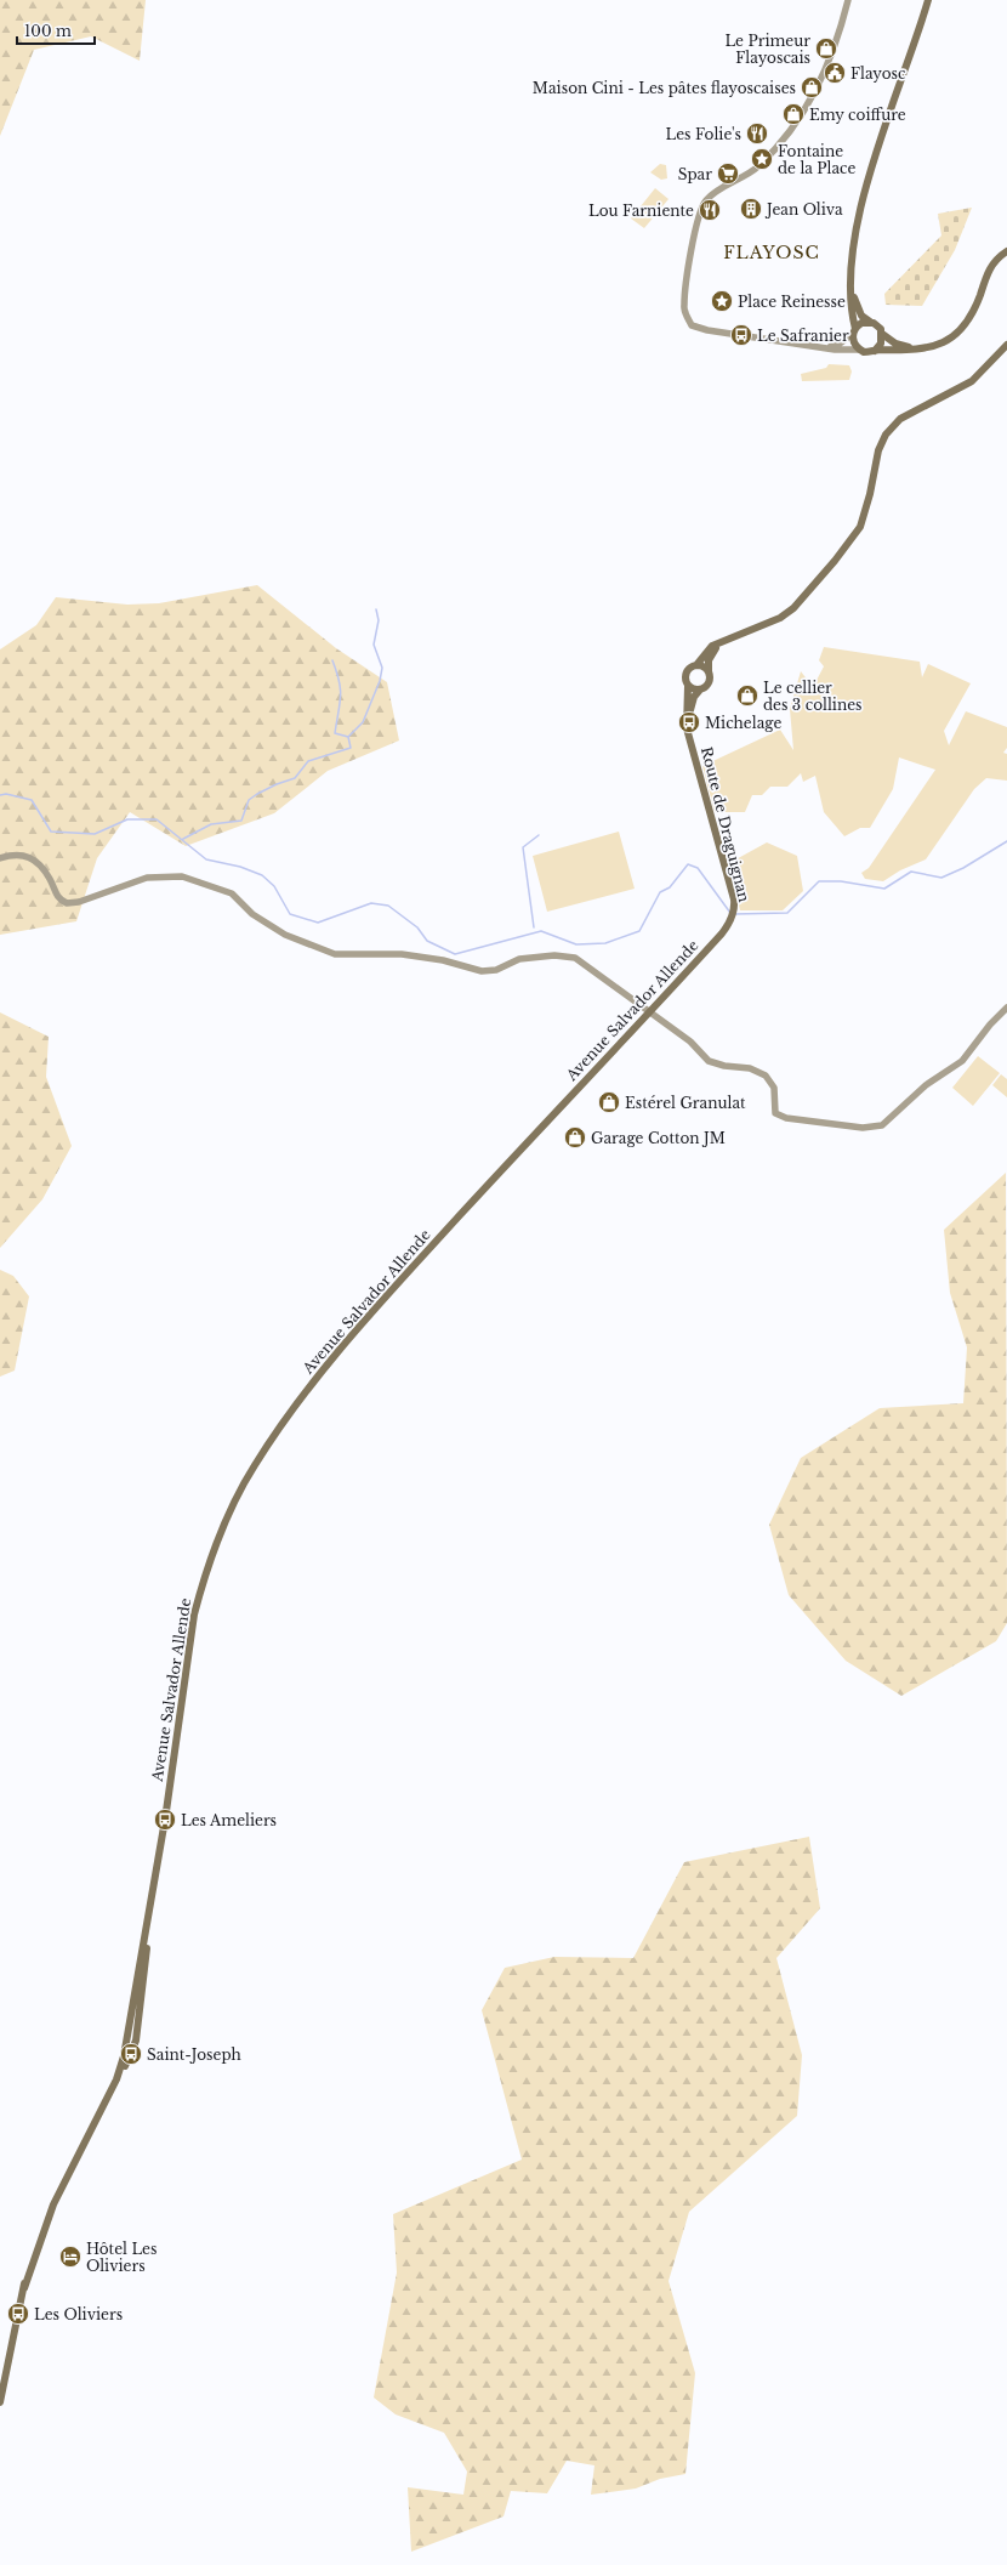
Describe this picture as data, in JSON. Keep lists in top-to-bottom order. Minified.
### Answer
{"streets":{"main road":["Route de Draguignan","Avenue Salvador Allende"]},"crossings":[["Route de Draguignan","Avenue Salvador Allende"]],"districts":["FLAYOSC"],"places":{"shop":["Le Primeur Flayoscais","Maison Cini - Les pâtes flayoscaises","Emy coiffure","Le cellier des 3 collines","Estérel Granulat","Garage Cotton JM"],"public building":["Flayosc"],"restaurant":["Les Folie's","Lou Farniente"],"place":["Fontaine de la Place","Place Reinesse"],"supermarket":["Spar"],"building":["Jean Oliva"],"bus stop":["Le Safranier","Michelage","Les Ameliers","Saint-Joseph","Les Oliviers"],"hotel":["Hôtel Les Oliviers"]},"scale_bar":"100 m"}
